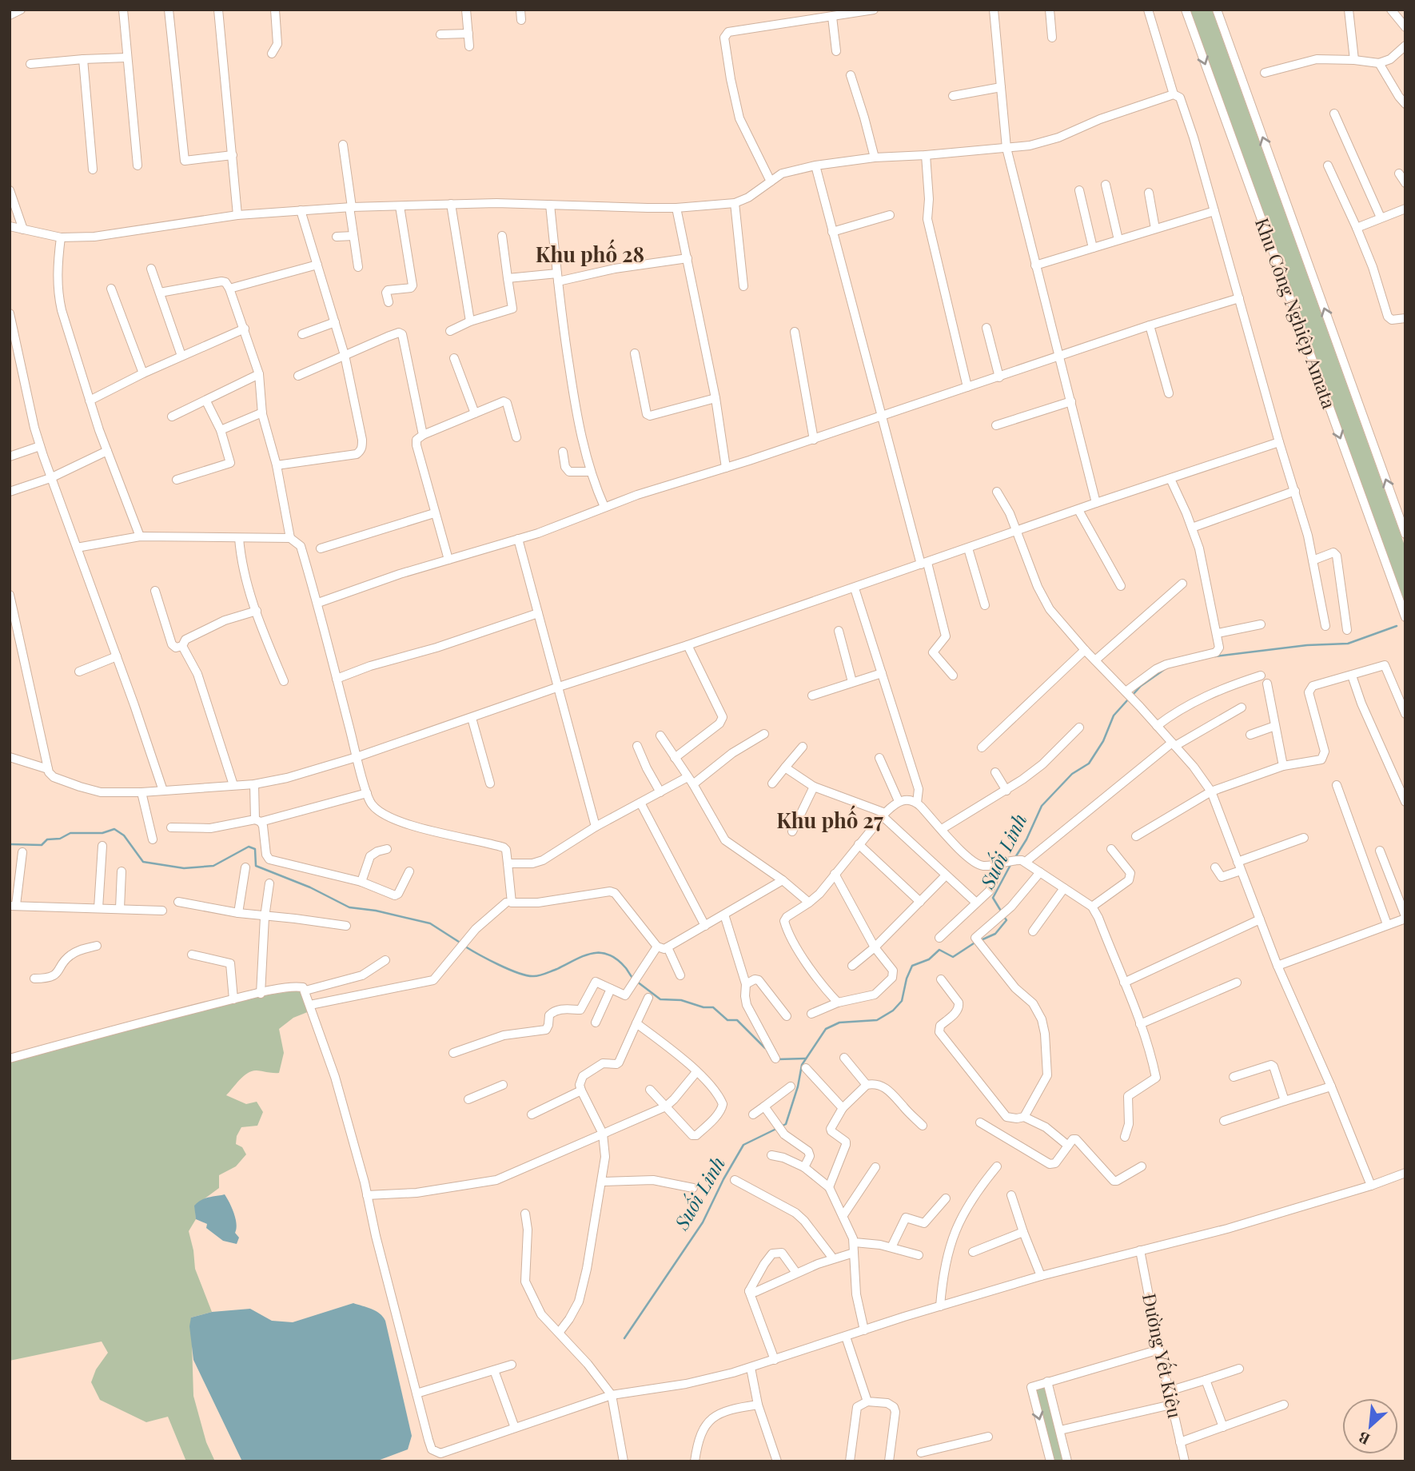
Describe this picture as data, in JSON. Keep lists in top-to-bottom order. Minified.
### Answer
{"streets":{"street":["Khu Công Nghiệp Amata","Đường Yết Kiêu"]},"districts":["Khu phố 28","Khu phố 27"],"water":["Suối Linh"],"north":"bottom left"}
